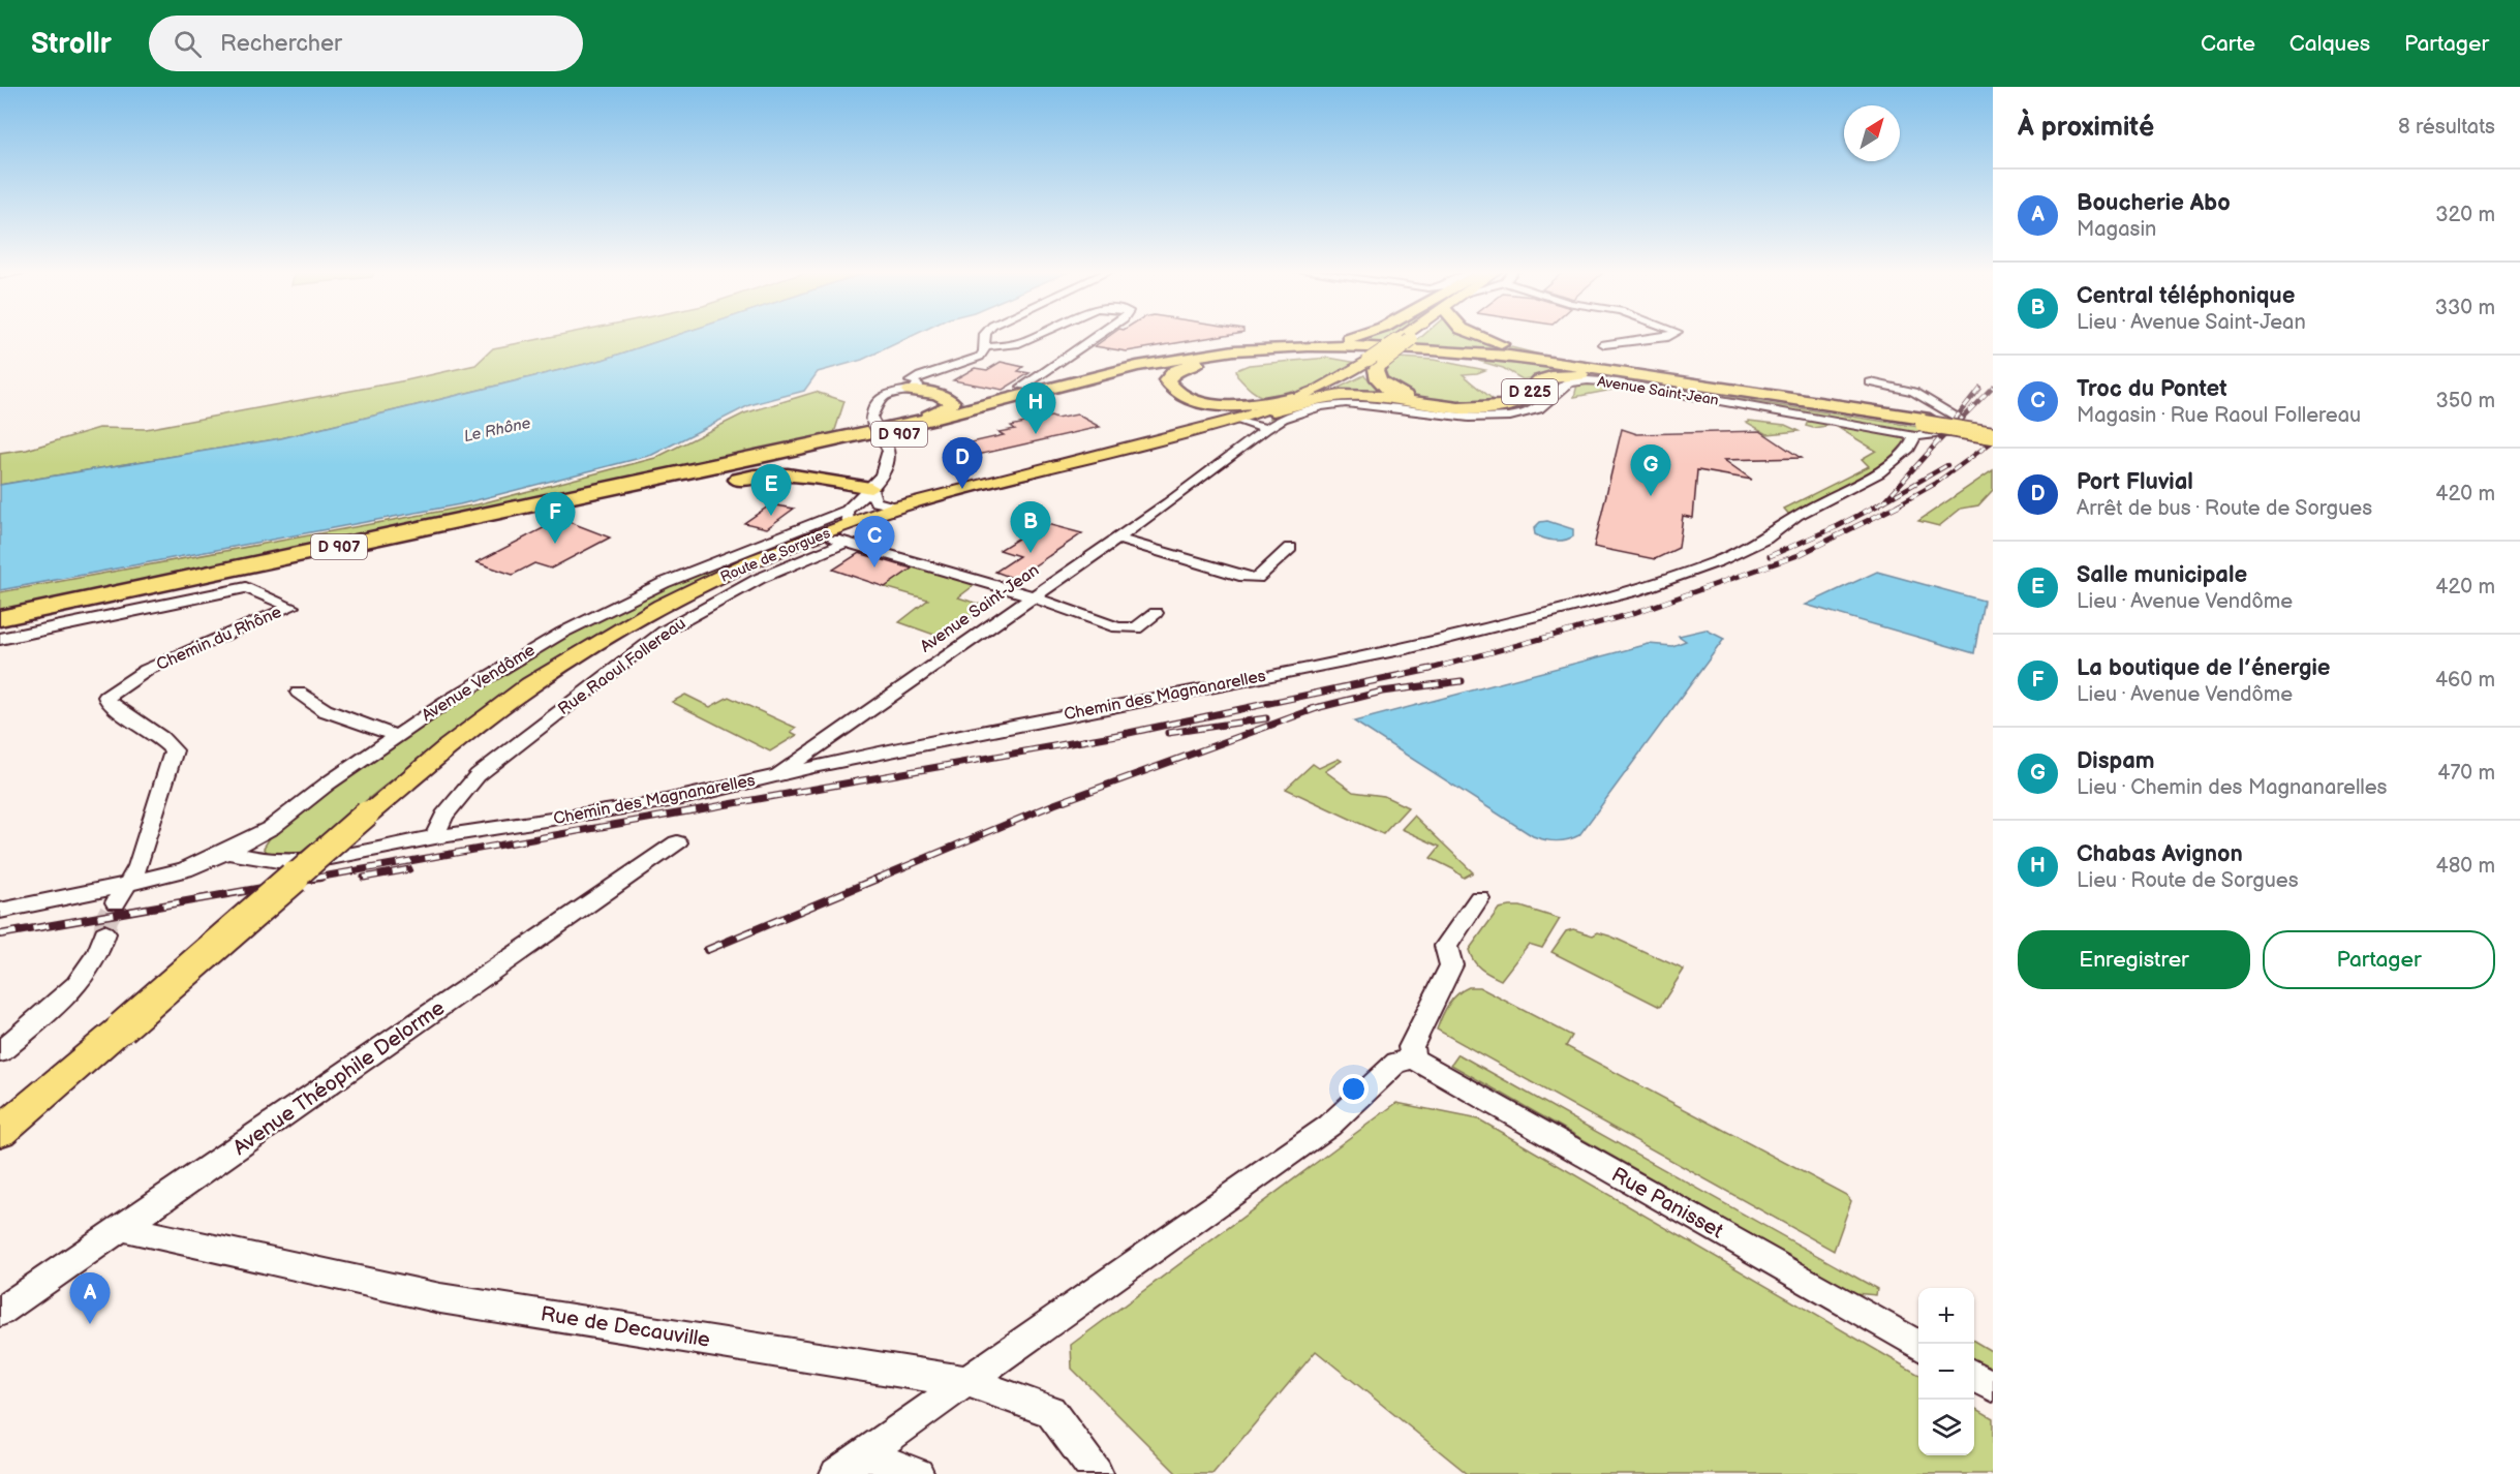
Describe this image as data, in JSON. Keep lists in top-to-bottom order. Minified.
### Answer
{"streets":{"highway":["D 225","D 907"],"main road":["Route de Sorgues"],"street":["Avenue Saint-Jean","Chemin du Rhône","Rue Raoul Follereau","Avenue Vendôme","Chemin des Magnanarelles","Avenue Théophile Delorme","Rue Panisset","Rue de Decauville"]},"crossings":[["Avenue Saint-Jean","D 225"],["Avenue Saint-Jean","Chemin des Magnanarelles"],["D 225","D 907"],["D 225","Route de Sorgues"],["D 225","Chemin des Magnanarelles"],["D 907","Route de Sorgues"],["Route de Sorgues","Rue Raoul Follereau"],["Route de Sorgues","Avenue Vendôme"],["Chemin du Rhône","Avenue Vendôme"],["Rue Raoul Follereau","Avenue Vendôme"],["Rue Raoul Follereau","Chemin des Magnanarelles"],["Avenue Vendôme","Chemin des Magnanarelles"],["Avenue Théophile Delorme","Rue de Decauville"]],"water":["Le Rhône"],"north":"top right","page":{"header":"Strollr","search":"Rechercher","nav":["Carte","Calques","Partager"],"heading":["À proximité","8 résultats"],"list":[{"mark":"A","name":"Boucherie Abo","note":"Magasin","value":"320 m"},{"mark":"B","name":"Central téléphonique","note":"Lieu · Avenue Saint-Jean","value":"330 m"},{"mark":"C","name":"Troc du Pontet","note":"Magasin · Rue Raoul Follereau","value":"350 m"},{"mark":"D","name":"Port Fluvial","note":"Arrêt de bus · Route de Sorgues","value":"420 m"},{"mark":"E","name":"Salle municipale","note":"Lieu · Avenue Vendôme","value":"420 m"},{"mark":"F","name":"La boutique de l’énergie","note":"Lieu · Avenue Vendôme","value":"460 m"},{"mark":"G","name":"Dispam","note":"Lieu · Chemin des Magnanarelles","value":"470 m"},{"mark":"H","name":"Chabas Avignon","note":"Lieu · Route de Sorgues","value":"480 m"}],"pins":["H","D","G","E","F","B","C","A"],"buttons":["Enregistrer","Partager"],"map_buttons":["+","−"]}}
